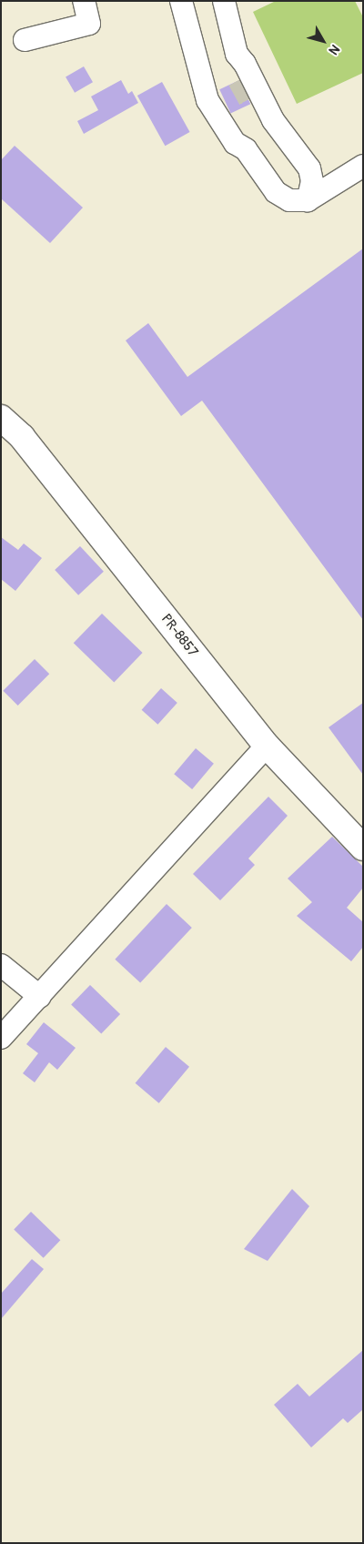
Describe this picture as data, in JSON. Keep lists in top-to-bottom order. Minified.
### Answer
{"streets":{"street":["PR-8857"]},"north":"bottom right"}
